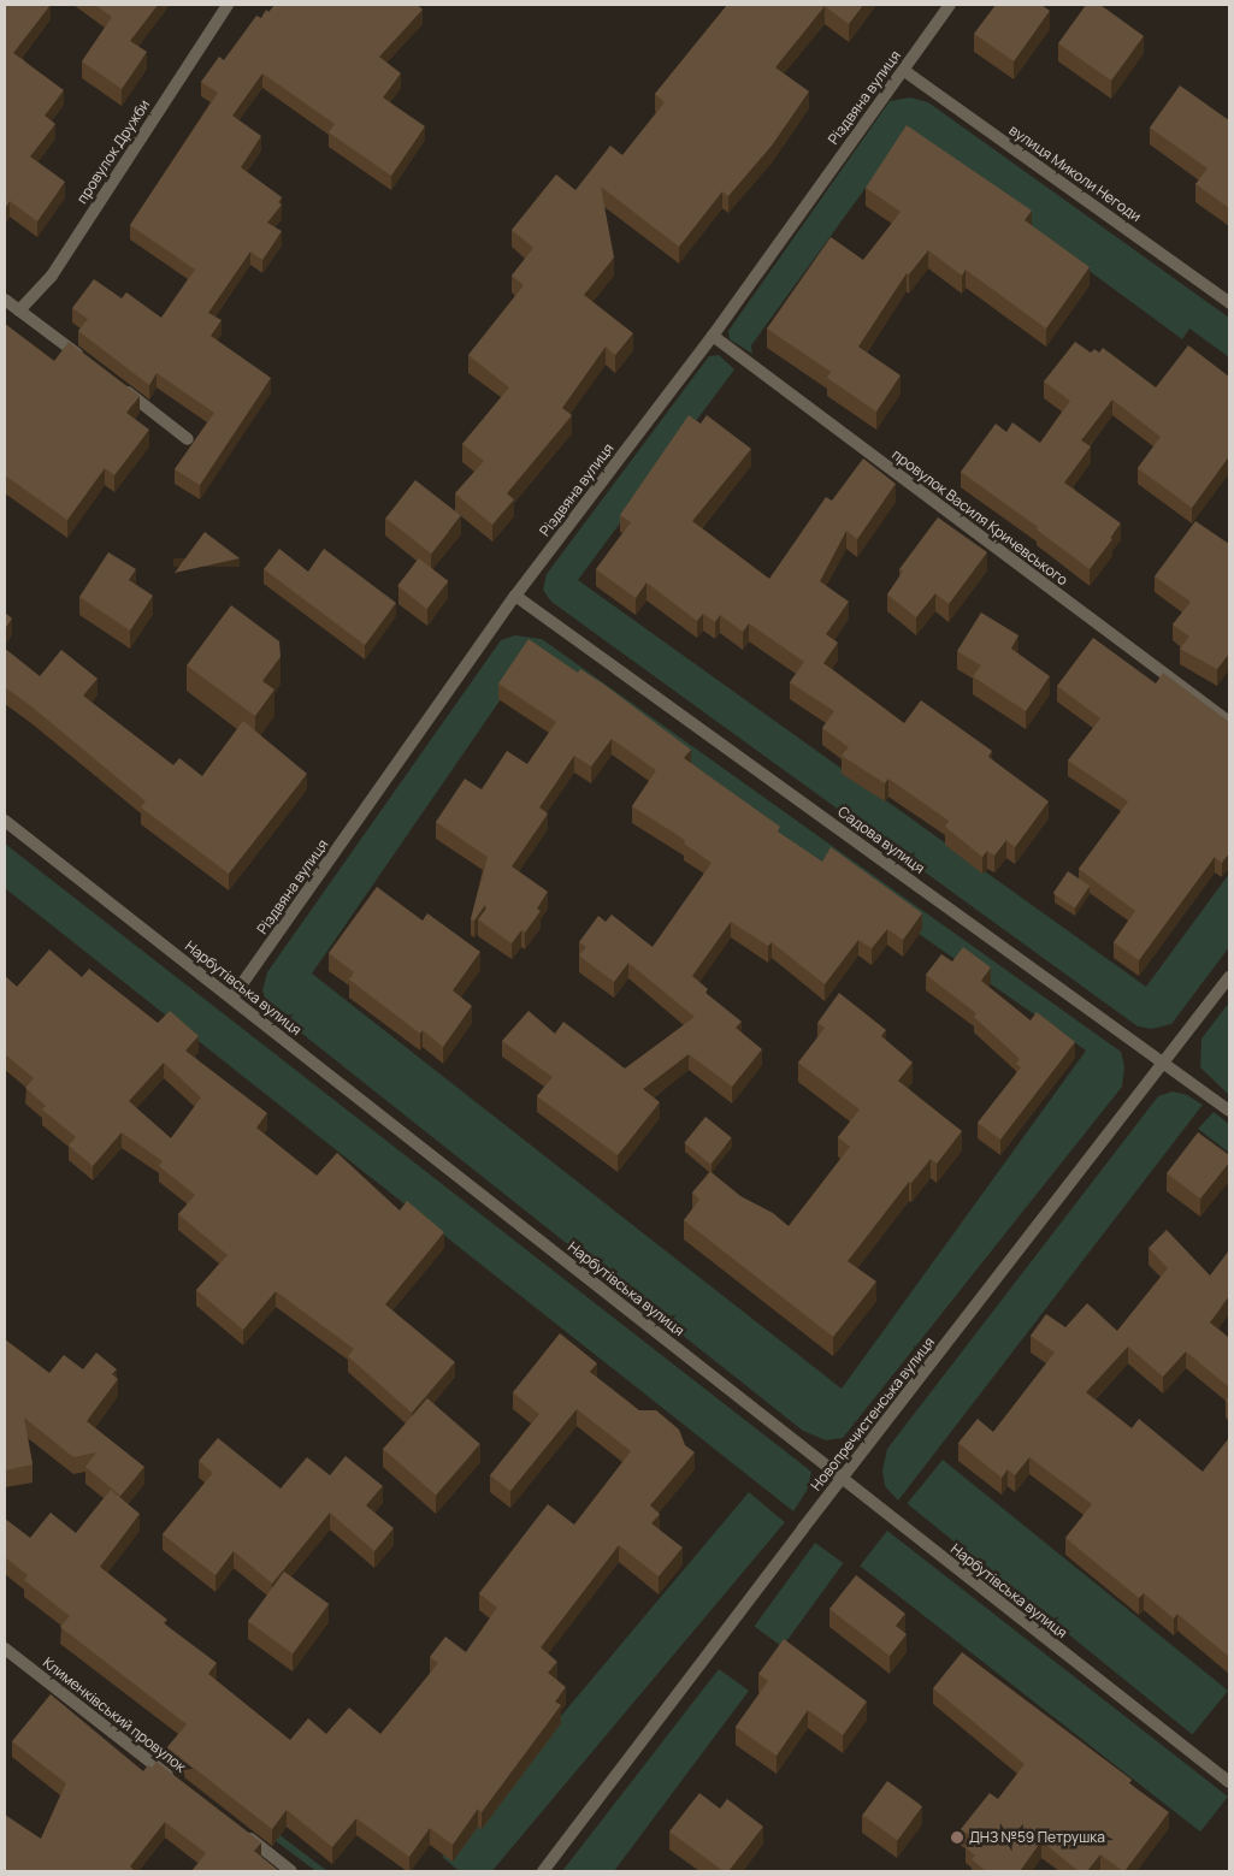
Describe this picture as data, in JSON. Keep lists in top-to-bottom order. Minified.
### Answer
{"streets":{"street":["Різдвяна вулиця","провулок Дружби","вулиця Миколи Негоди","провулок Василя Кричевського","Садова вулиця","Нарбутівська вулиця","Новопречистенська вулиця","Клименківський провулок"]},"crossings":[["Різдвяна вулиця","вулиця Миколи Негоди"],["Різдвяна вулиця","провулок Василя Кричевського"],["Різдвяна вулиця","Садова вулиця"],["Різдвяна вулиця","Нарбутівська вулиця"],["Садова вулиця","Новопречистенська вулиця"],["Нарбутівська вулиця","Новопречистенська вулиця"]],"places":["ДНЗ №59 Петрушка"]}
